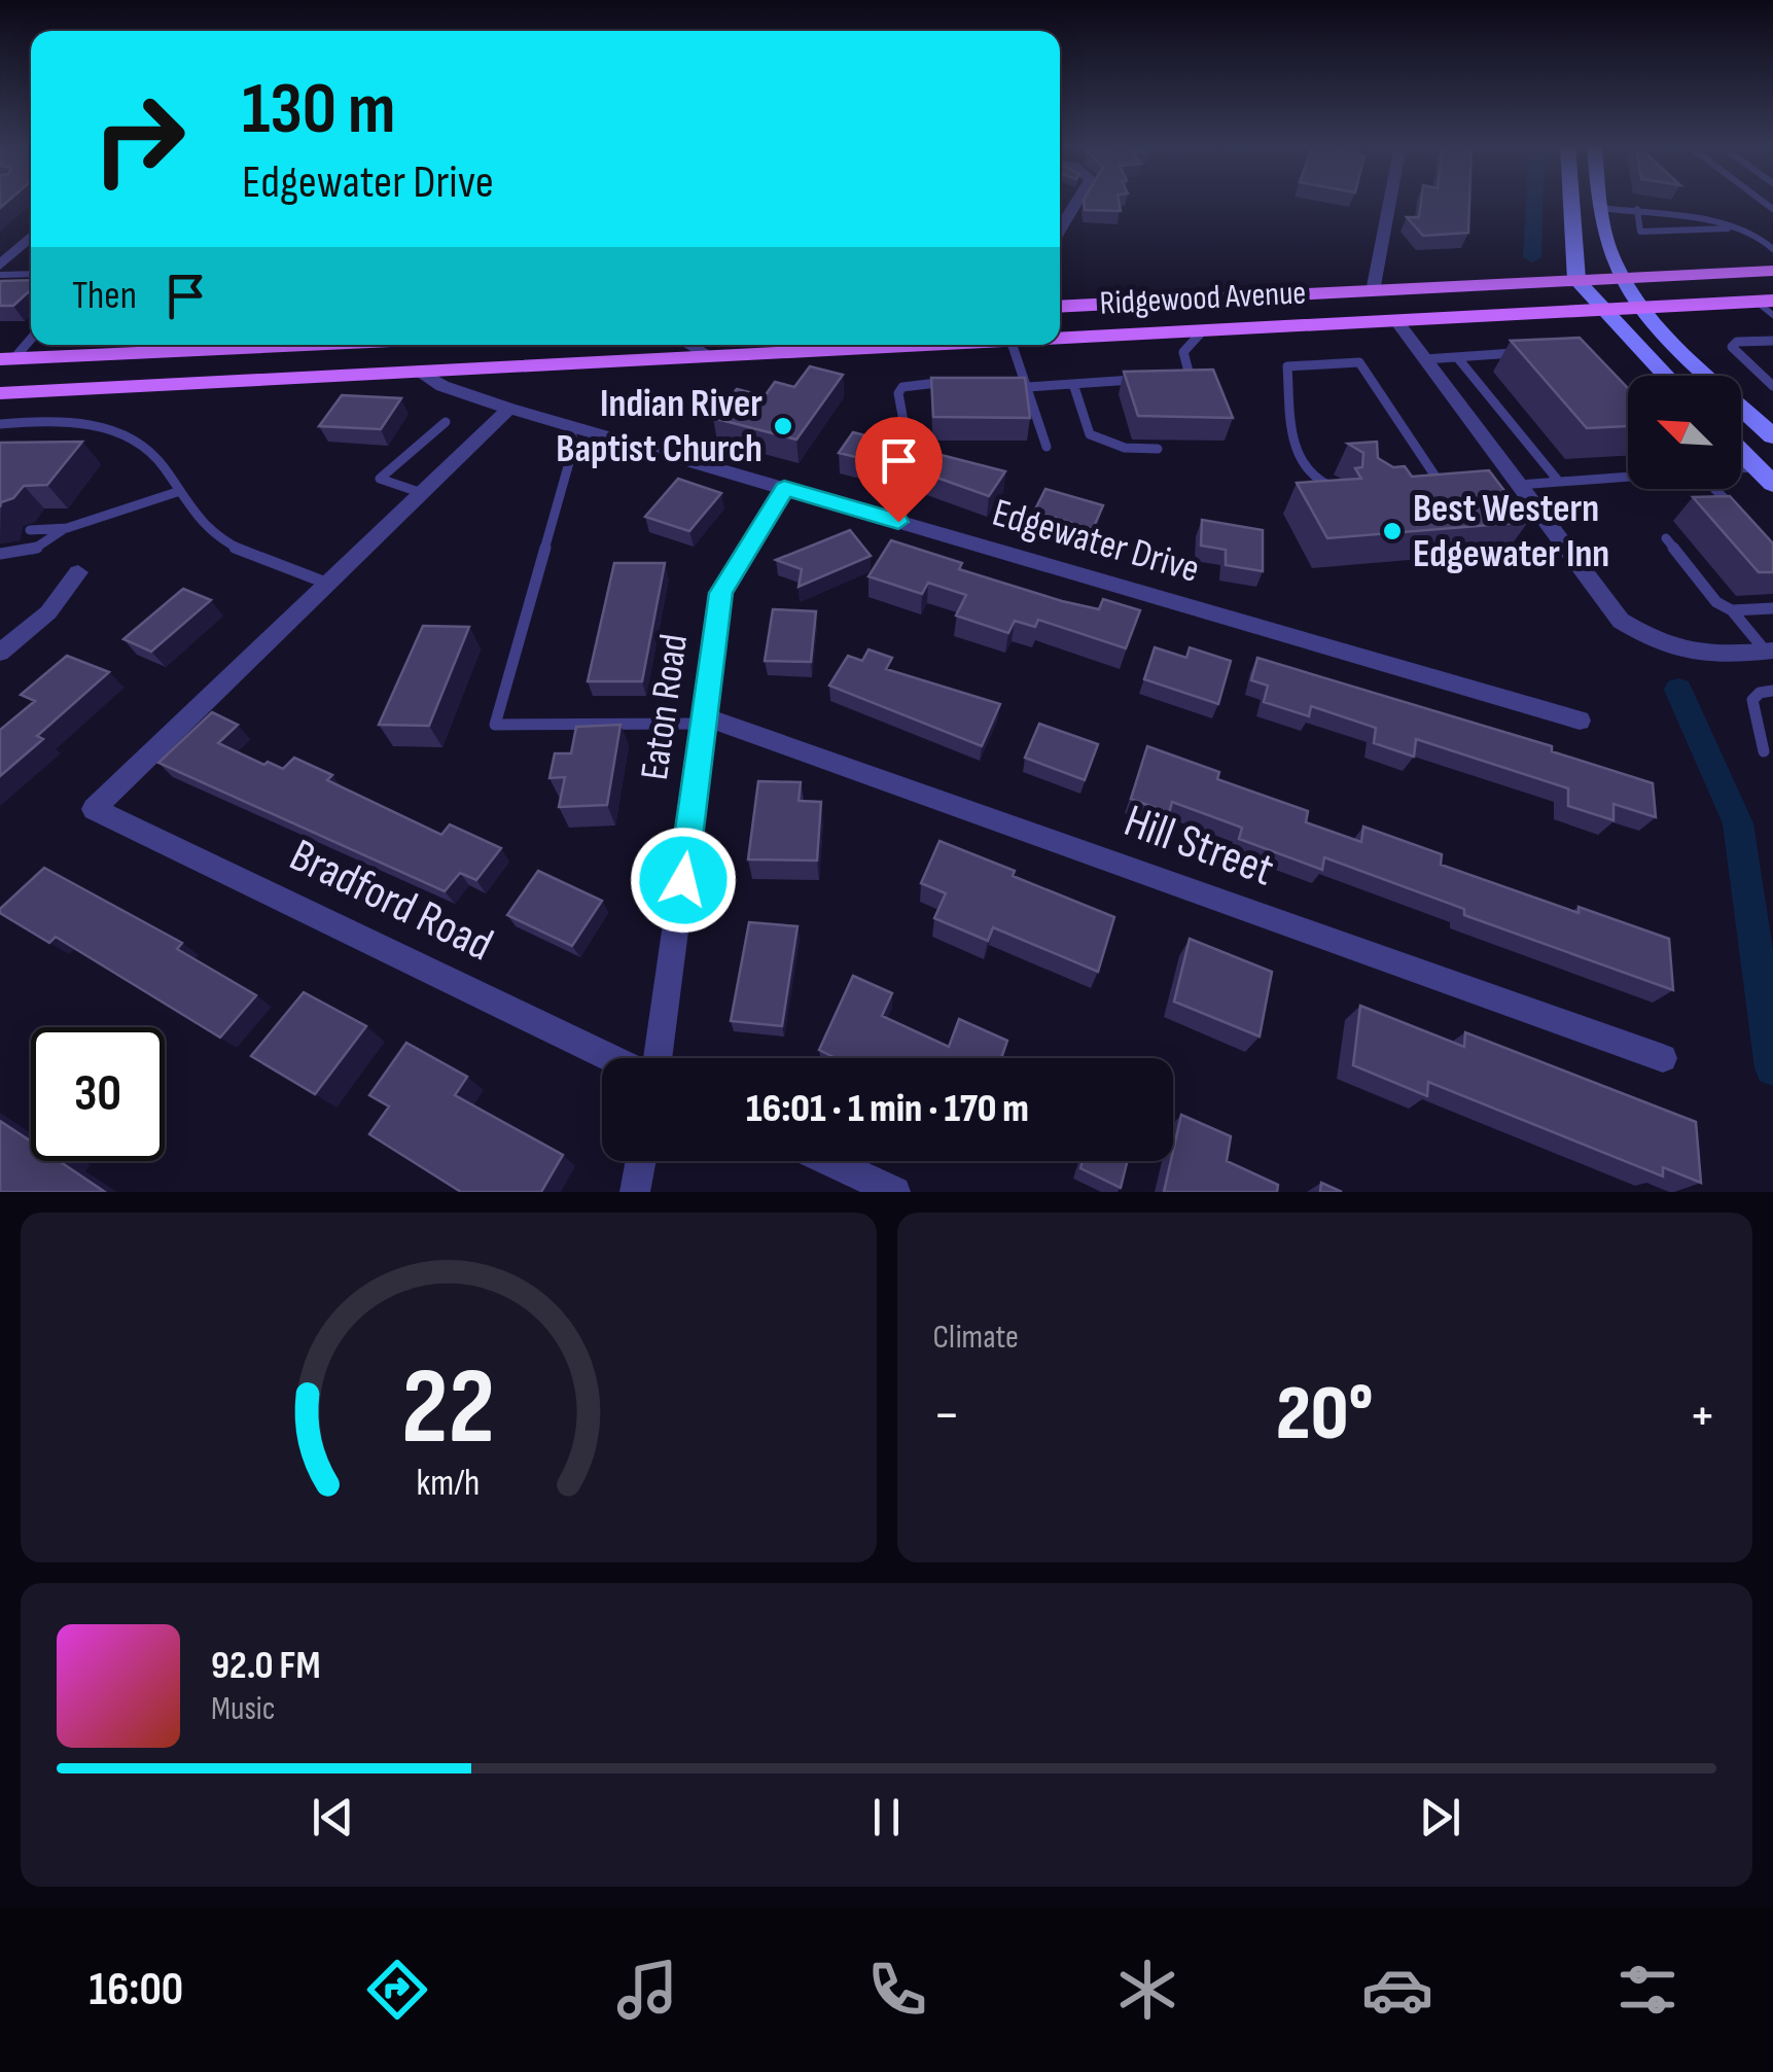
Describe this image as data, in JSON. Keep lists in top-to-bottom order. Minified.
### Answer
{"streets":{"main road":["Ridgewood Avenue"],"street":["Edgewater Drive","Eaton Road","Hill Street","Bradford Road"]},"crossings":[["Ridgewood Avenue","Edgewater Drive"],["Edgewater Drive","Eaton Road"],["Eaton Road","Hill Street"]],"places":["Indian River Baptist Church","Best Western Edgewater Inn"],"north":"top left","page":{"turn":["130 m","Edgewater Drive"],"then":"Then","limit":"30","trip":"16:01 · 1 min · 170 m","tile":"Climate","heat":["−","20°","+"],"song":["92.0 FM","Music"],"tabs":"16:00","gauge":["22","km/h"]}}
